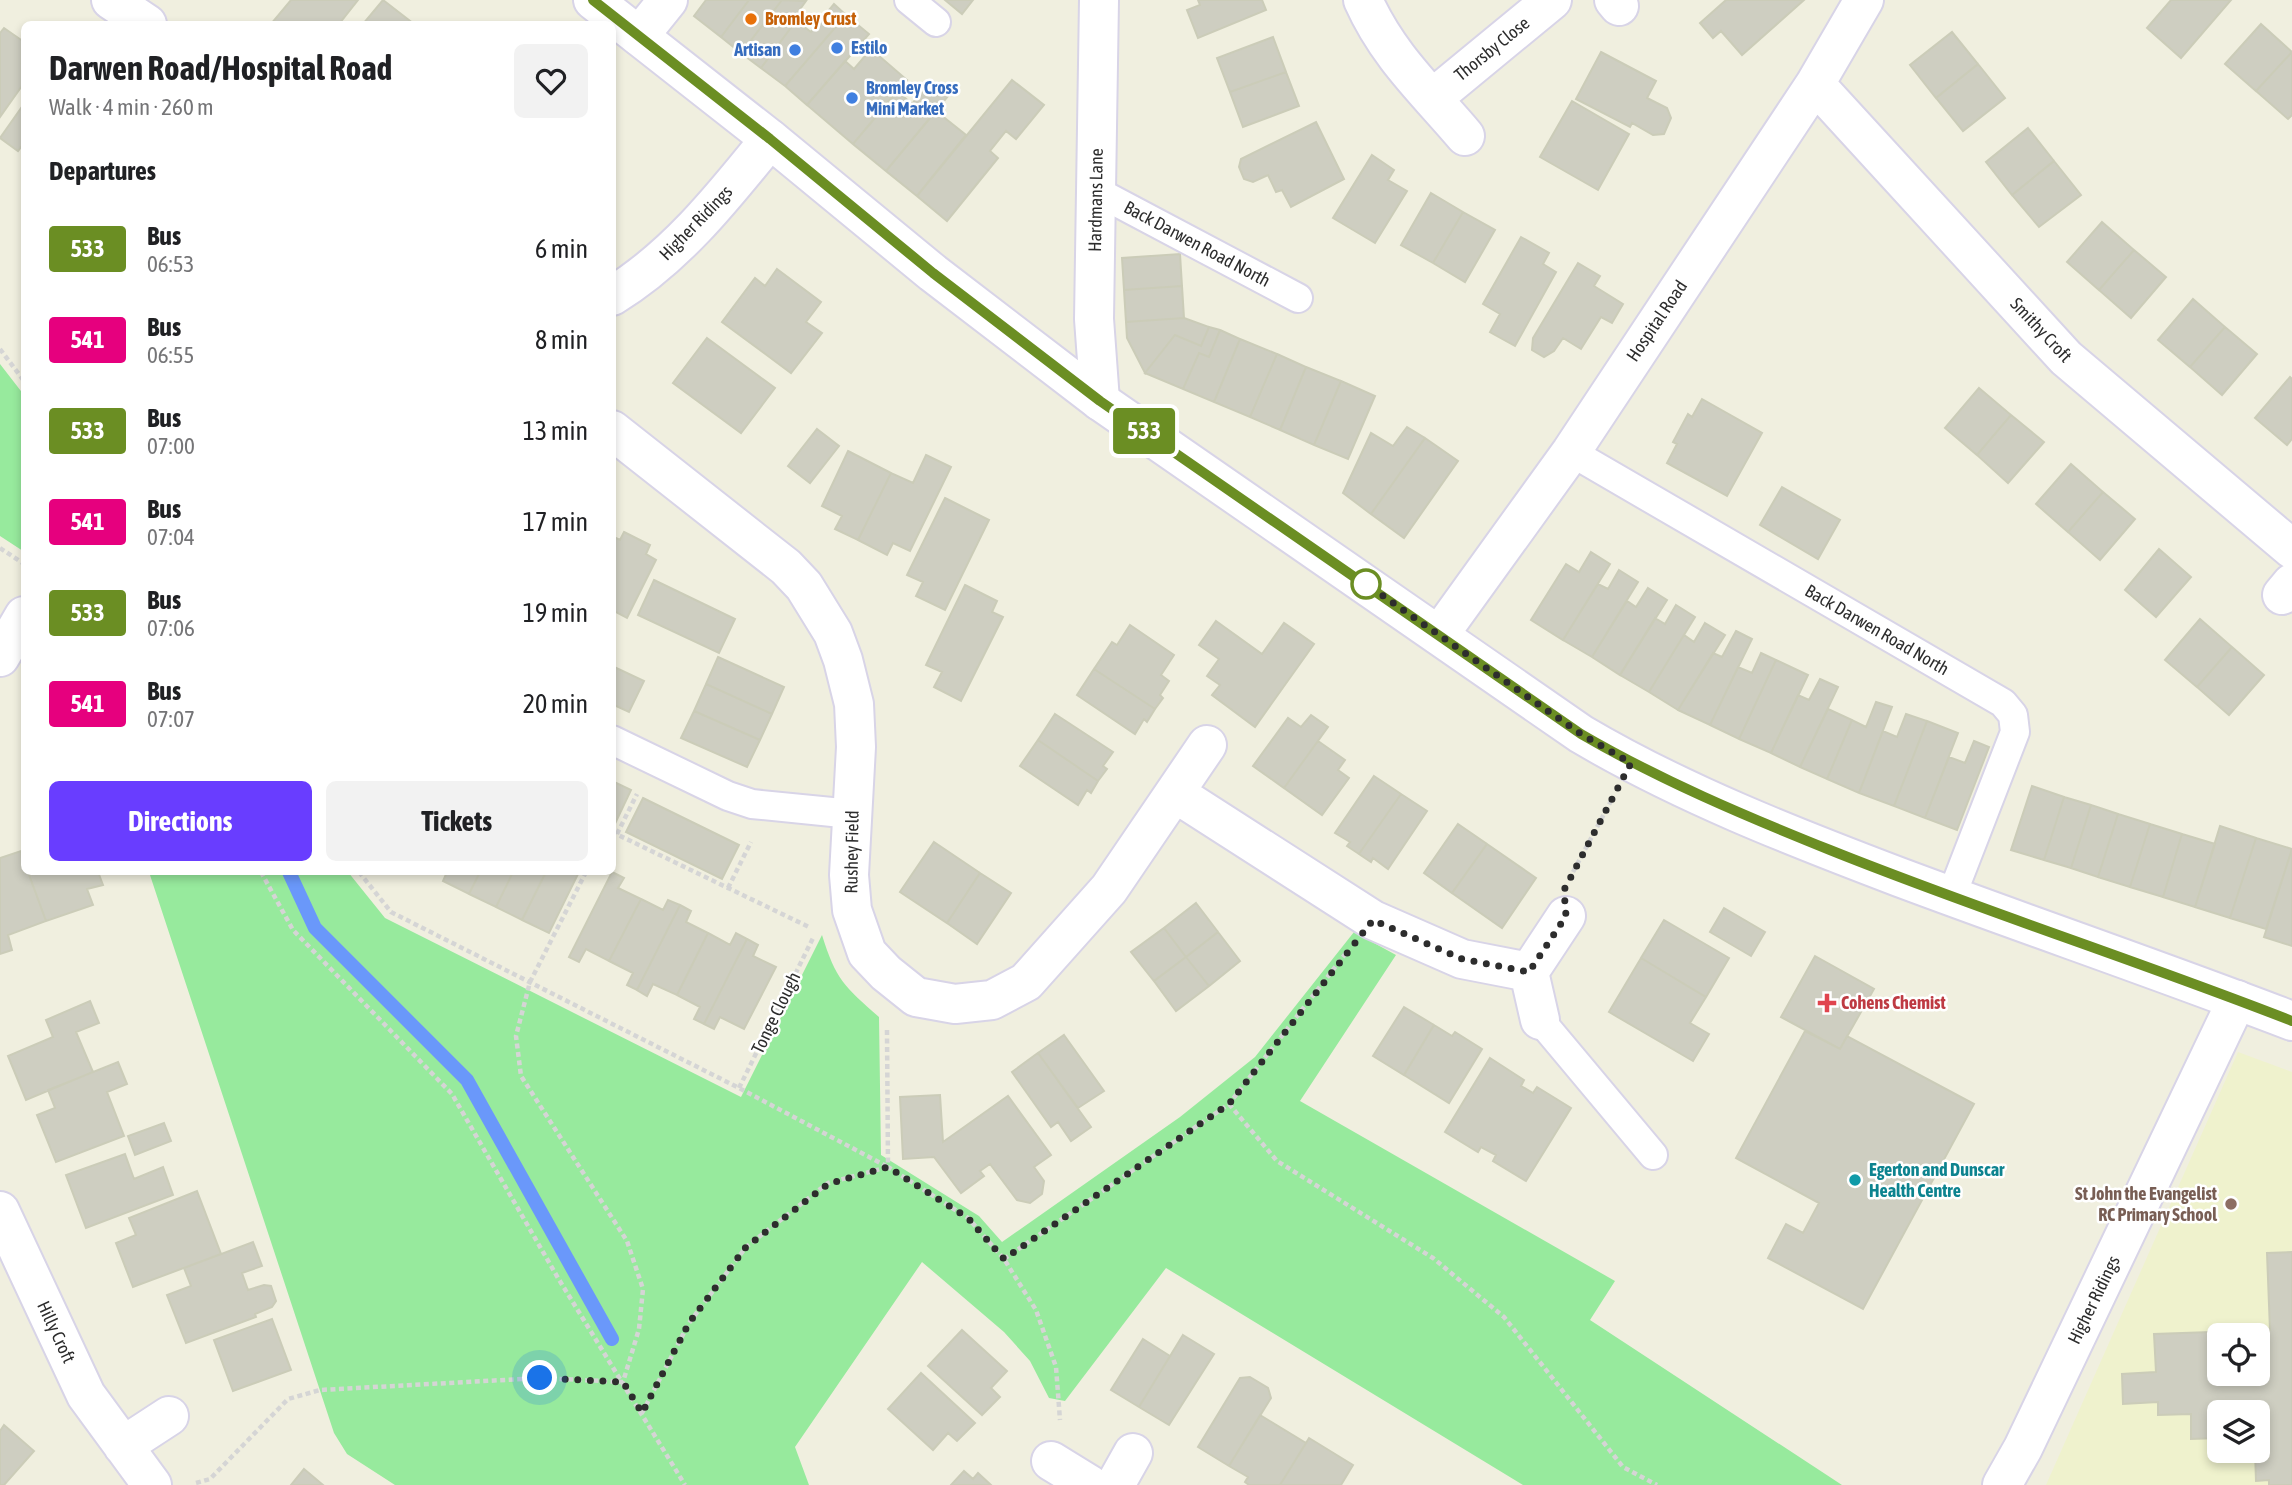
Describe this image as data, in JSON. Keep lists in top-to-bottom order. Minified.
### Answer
{"streets":{"street":["Thorsby Close","Hardmans Lane","Higher Ridings","Hospital Road","Smithy Croft","Rushey Field","Hilly Croft"],"lane":["Back Darwen Road North"],"path":["Tonge Clough"]},"crossings":[["Hardmans Lane","Back Darwen Road North"],["Back Darwen Road North","Hospital Road"],["Hospital Road","Smithy Croft"]],"places":{"other":["Bromley Crust","Estilo","Artisan","Bromley Cross Mini Market","Egerton and Dunscar Health Centre","St John the Evangelist RC Primary School"],"health":["Cohens Chemist"]},"lines":["bus line 533"],"page":{"on_map":"533","heading":[["Darwen Road/Hospital Road","Walk · 4 min · 260 m"],"Departures"],"list":[{"mark":"533","name":"Bus","note":"06:53","value":"6 min"},{"mark":"541","name":"Bus","note":"06:55","value":"8 min"},{"mark":"533","name":"Bus","note":"07:00","value":"13 min"},{"mark":"541","name":"Bus","note":"07:04","value":"17 min"},{"mark":"533","name":"Bus","note":"07:06","value":"19 min"},{"mark":"541","name":"Bus","note":"07:07","value":"20 min"}],"buttons":["Directions","Tickets"]}}
